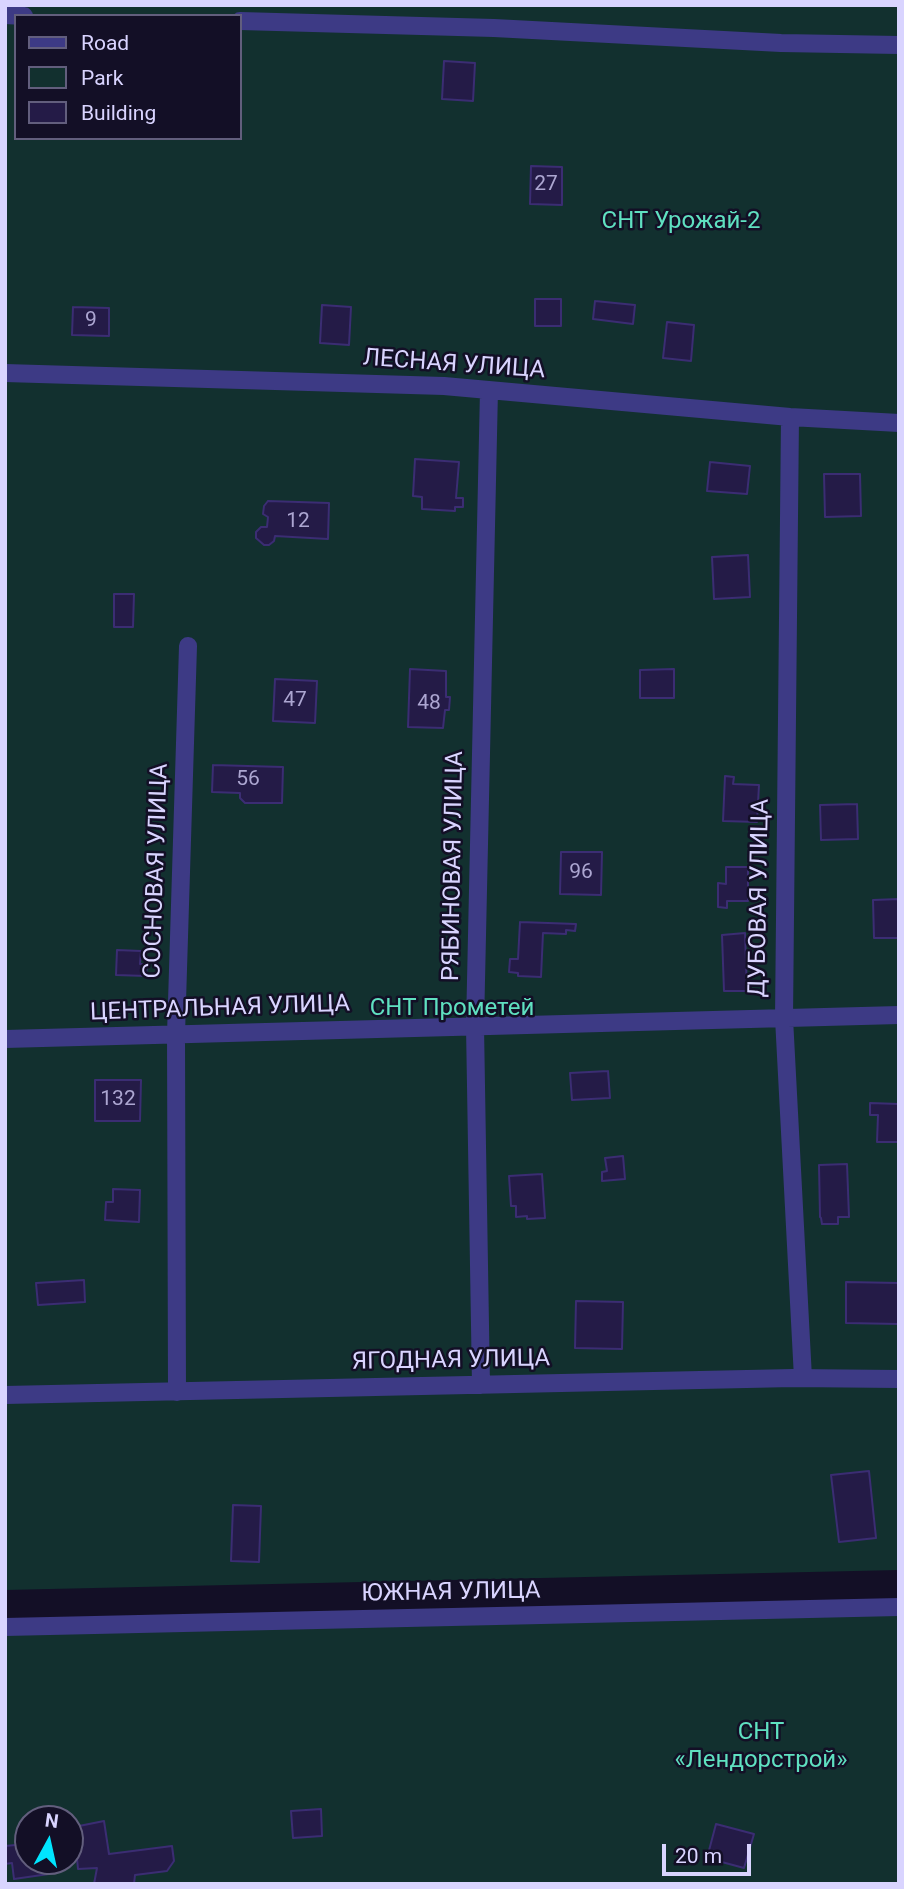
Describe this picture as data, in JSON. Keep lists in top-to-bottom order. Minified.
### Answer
{"streets":{"street":["ЛЕСНАЯ УЛИЦА","РЯБИНОВАЯ УЛИЦА","СОСНОВАЯ УЛИЦА","ДУБОВАЯ УЛИЦА","ЦЕНТРАЛЬНАЯ УЛИЦА","ЯГОДНАЯ УЛИЦА","ЮЖНАЯ УЛИЦА"]},"crossings":[["ЛЕСНАЯ УЛИЦА","РЯБИНОВАЯ УЛИЦА"],["ЛЕСНАЯ УЛИЦА","ДУБОВАЯ УЛИЦА"],["РЯБИНОВАЯ УЛИЦА","ЦЕНТРАЛЬНАЯ УЛИЦА"],["РЯБИНОВАЯ УЛИЦА","ЯГОДНАЯ УЛИЦА"],["СОСНОВАЯ УЛИЦА","ЦЕНТРАЛЬНАЯ УЛИЦА"],["СОСНОВАЯ УЛИЦА","ЯГОДНАЯ УЛИЦА"],["ДУБОВАЯ УЛИЦА","ЦЕНТРАЛЬНАЯ УЛИЦА"],["ДУБОВАЯ УЛИЦА","ЯГОДНАЯ УЛИЦА"]],"parks":["СНТ Урожай-2","СНТ Прометей","СНТ «Лендорстрой»"],"house_numbers":["27","9","12","47","48","56","96","132"],"legend":["Road","Park","Building"],"scale_bar":"20 m","north":"top"}
